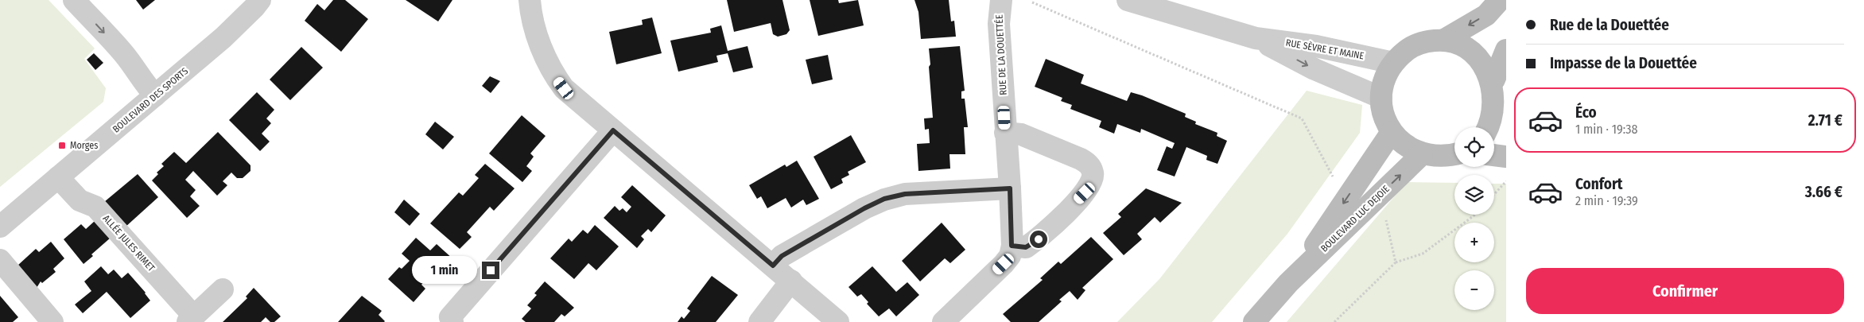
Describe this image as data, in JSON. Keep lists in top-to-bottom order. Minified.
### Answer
{"streets":{"main road":["BOULEVARD LUC DEJOIE"],"street":["RUE SÈVRE ET MAINE","RUE DE LA DOUETTÉE","BOULEVARD DES SPORTS","ALLÉE JULES RIMET"]},"crossings":[["BOULEVARD DES SPORTS","ALLÉE JULES RIMET"]],"places":{"transit":["Morges"]},"page":{"banner":["Rue de la Douettée","Impasse de la Douettée"],"list":[{"name":"Éco","note":"1 min · 19:38","value":"2.71 €"},{"name":"Confort","note":"2 min · 19:39","value":"3.66 €"}],"map_buttons":["+","−"],"bubble":"1 min","buttons":"Confirmer"}}
